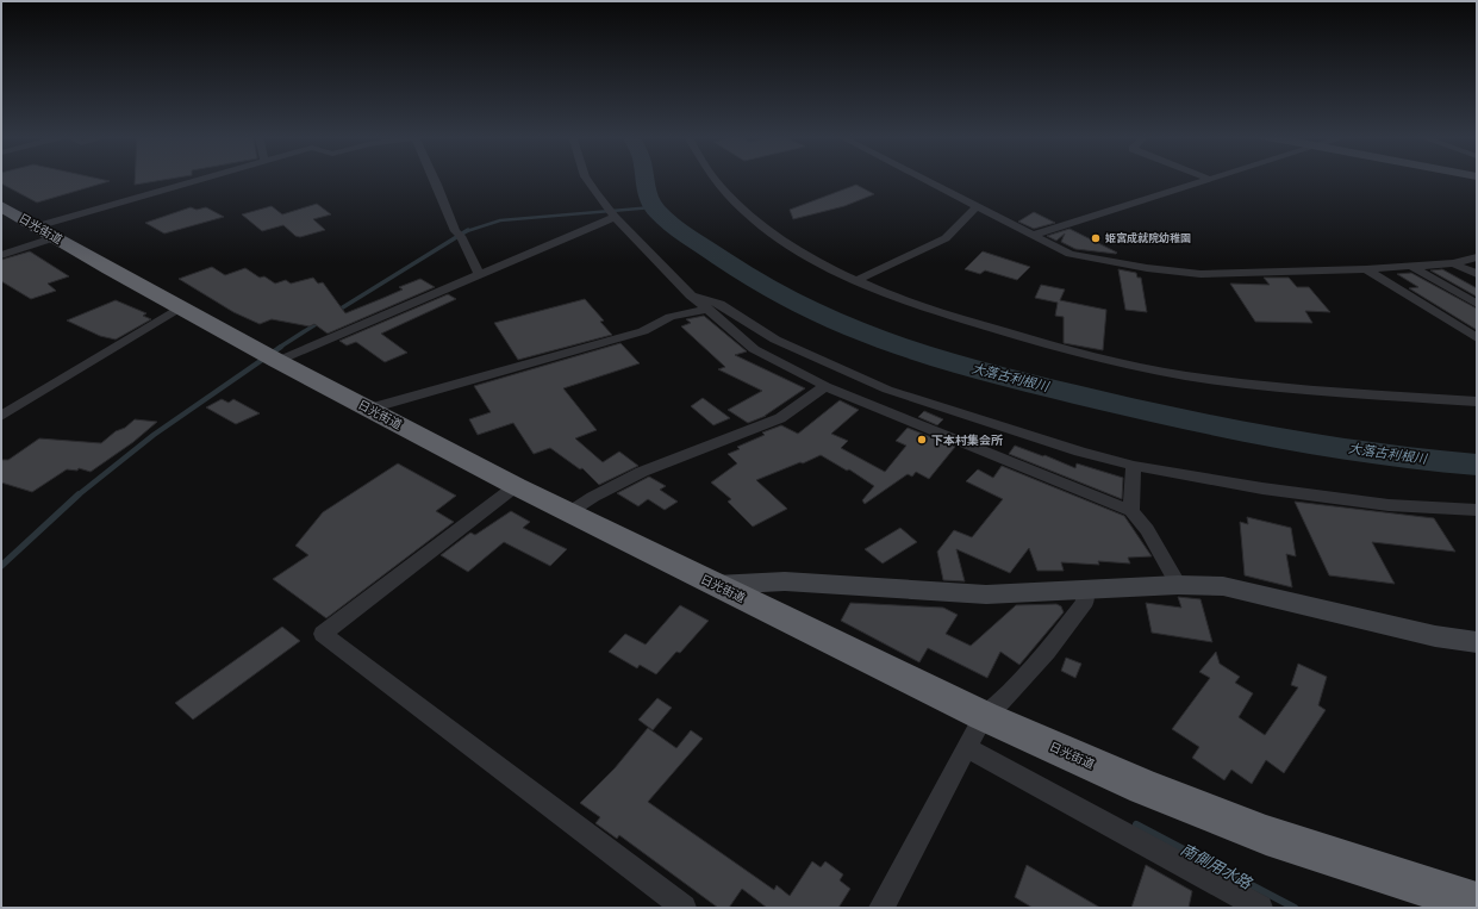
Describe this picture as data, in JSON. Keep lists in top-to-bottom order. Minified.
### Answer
{"streets":{"highway":["日光街道"]},"water":["大落古利根川","南側用水路"],"places":["姫宮成就院幼稚園","下本村集会所"]}
